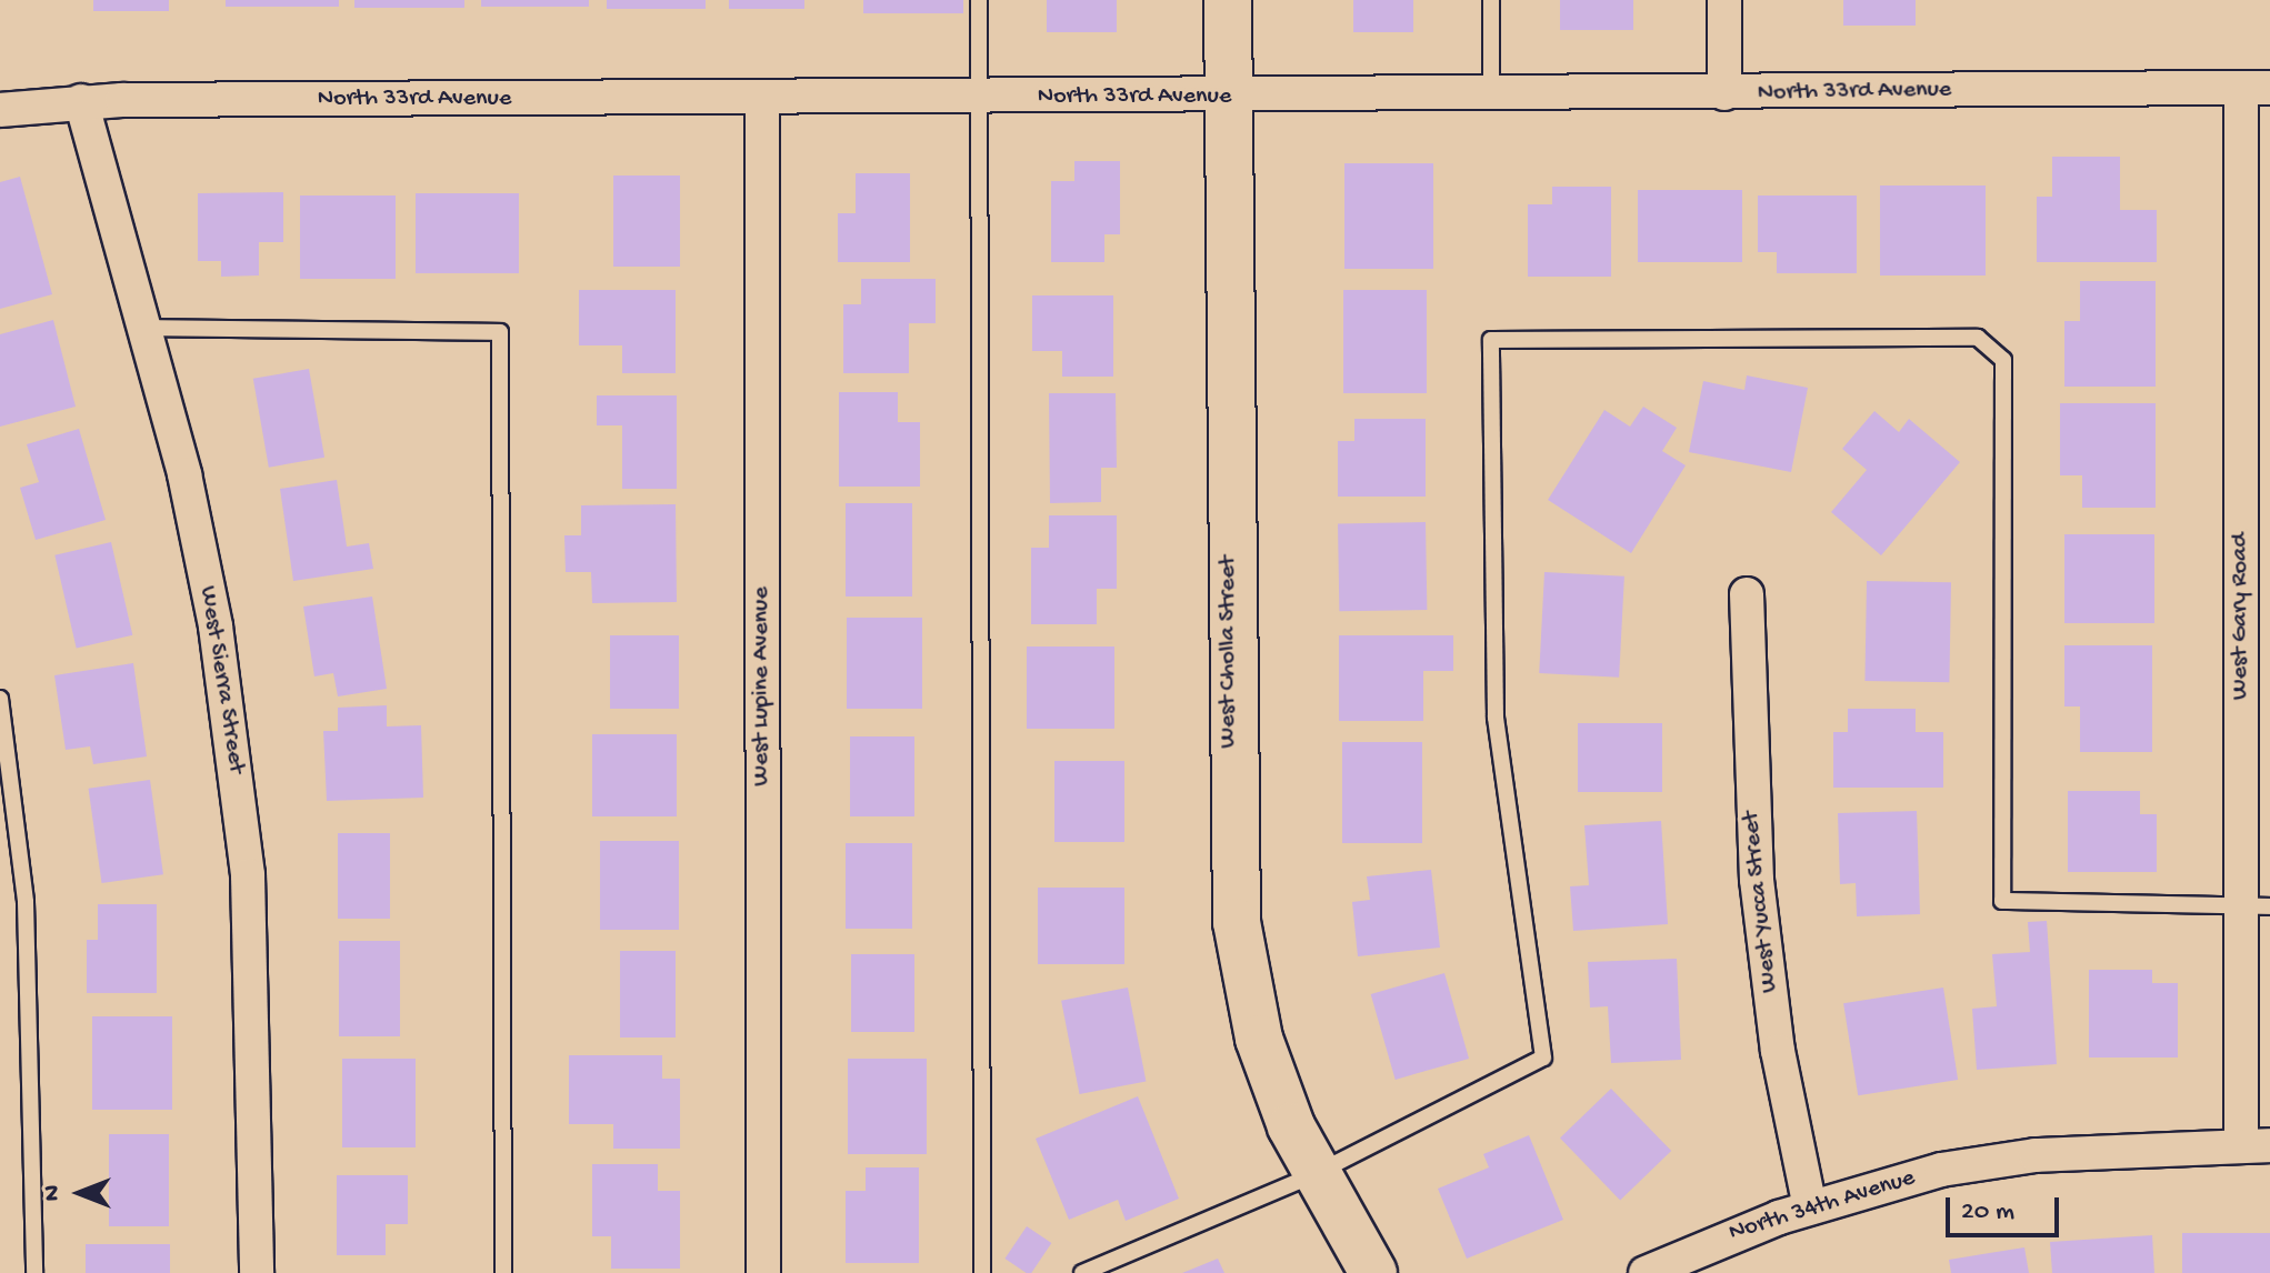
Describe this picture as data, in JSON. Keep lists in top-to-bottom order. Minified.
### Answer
{"streets":{"street":["North 33rd Avenue","West Gary Road","West Cholla Street","West Sierra Street","West Lupine Avenue","West Yucca Street","North 34th Avenue"]},"crossings":[["North 33rd Avenue","West Gary Road"],["North 33rd Avenue","West Cholla Street"],["North 33rd Avenue","West Sierra Street"],["North 33rd Avenue","West Lupine Avenue"],["West Gary Road","North 34th Avenue"],["West Yucca Street","North 34th Avenue"]],"scale_bar":"20 m","north":"left"}
